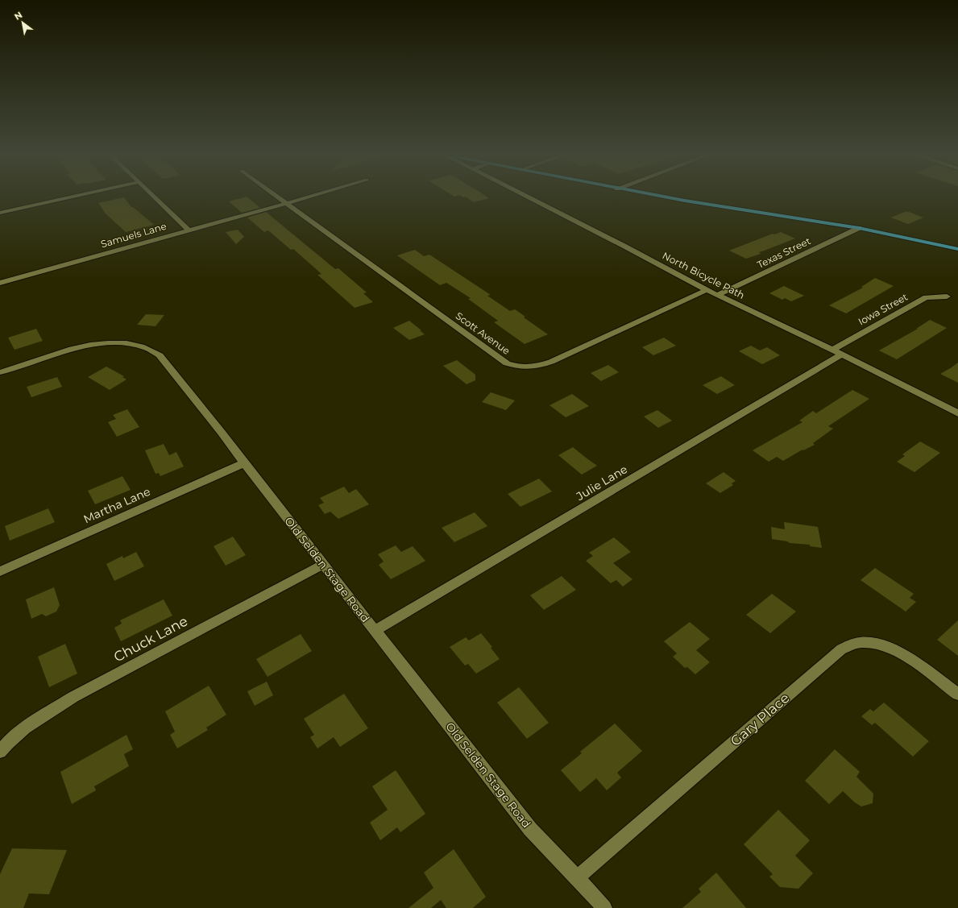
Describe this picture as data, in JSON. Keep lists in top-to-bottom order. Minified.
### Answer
{"streets":{"street":["Samuels Lane","Texas Street","North Bicycle Path","Iowa Street","Scott Avenue","Julie Lane","Martha Lane","Old Selden Stage Road","Chuck Lane","Gary Place"]},"crossings":[["Samuels Lane","Scott Avenue"],["Texas Street","North Bicycle Path"],["North Bicycle Path","Iowa Street"],["North Bicycle Path","Scott Avenue"],["North Bicycle Path","Julie Lane"],["Iowa Street","Julie Lane"],["Julie Lane","Old Selden Stage Road"],["Martha Lane","Old Selden Stage Road"],["Old Selden Stage Road","Chuck Lane"],["Old Selden Stage Road","Gary Place"]],"north":"top left"}
